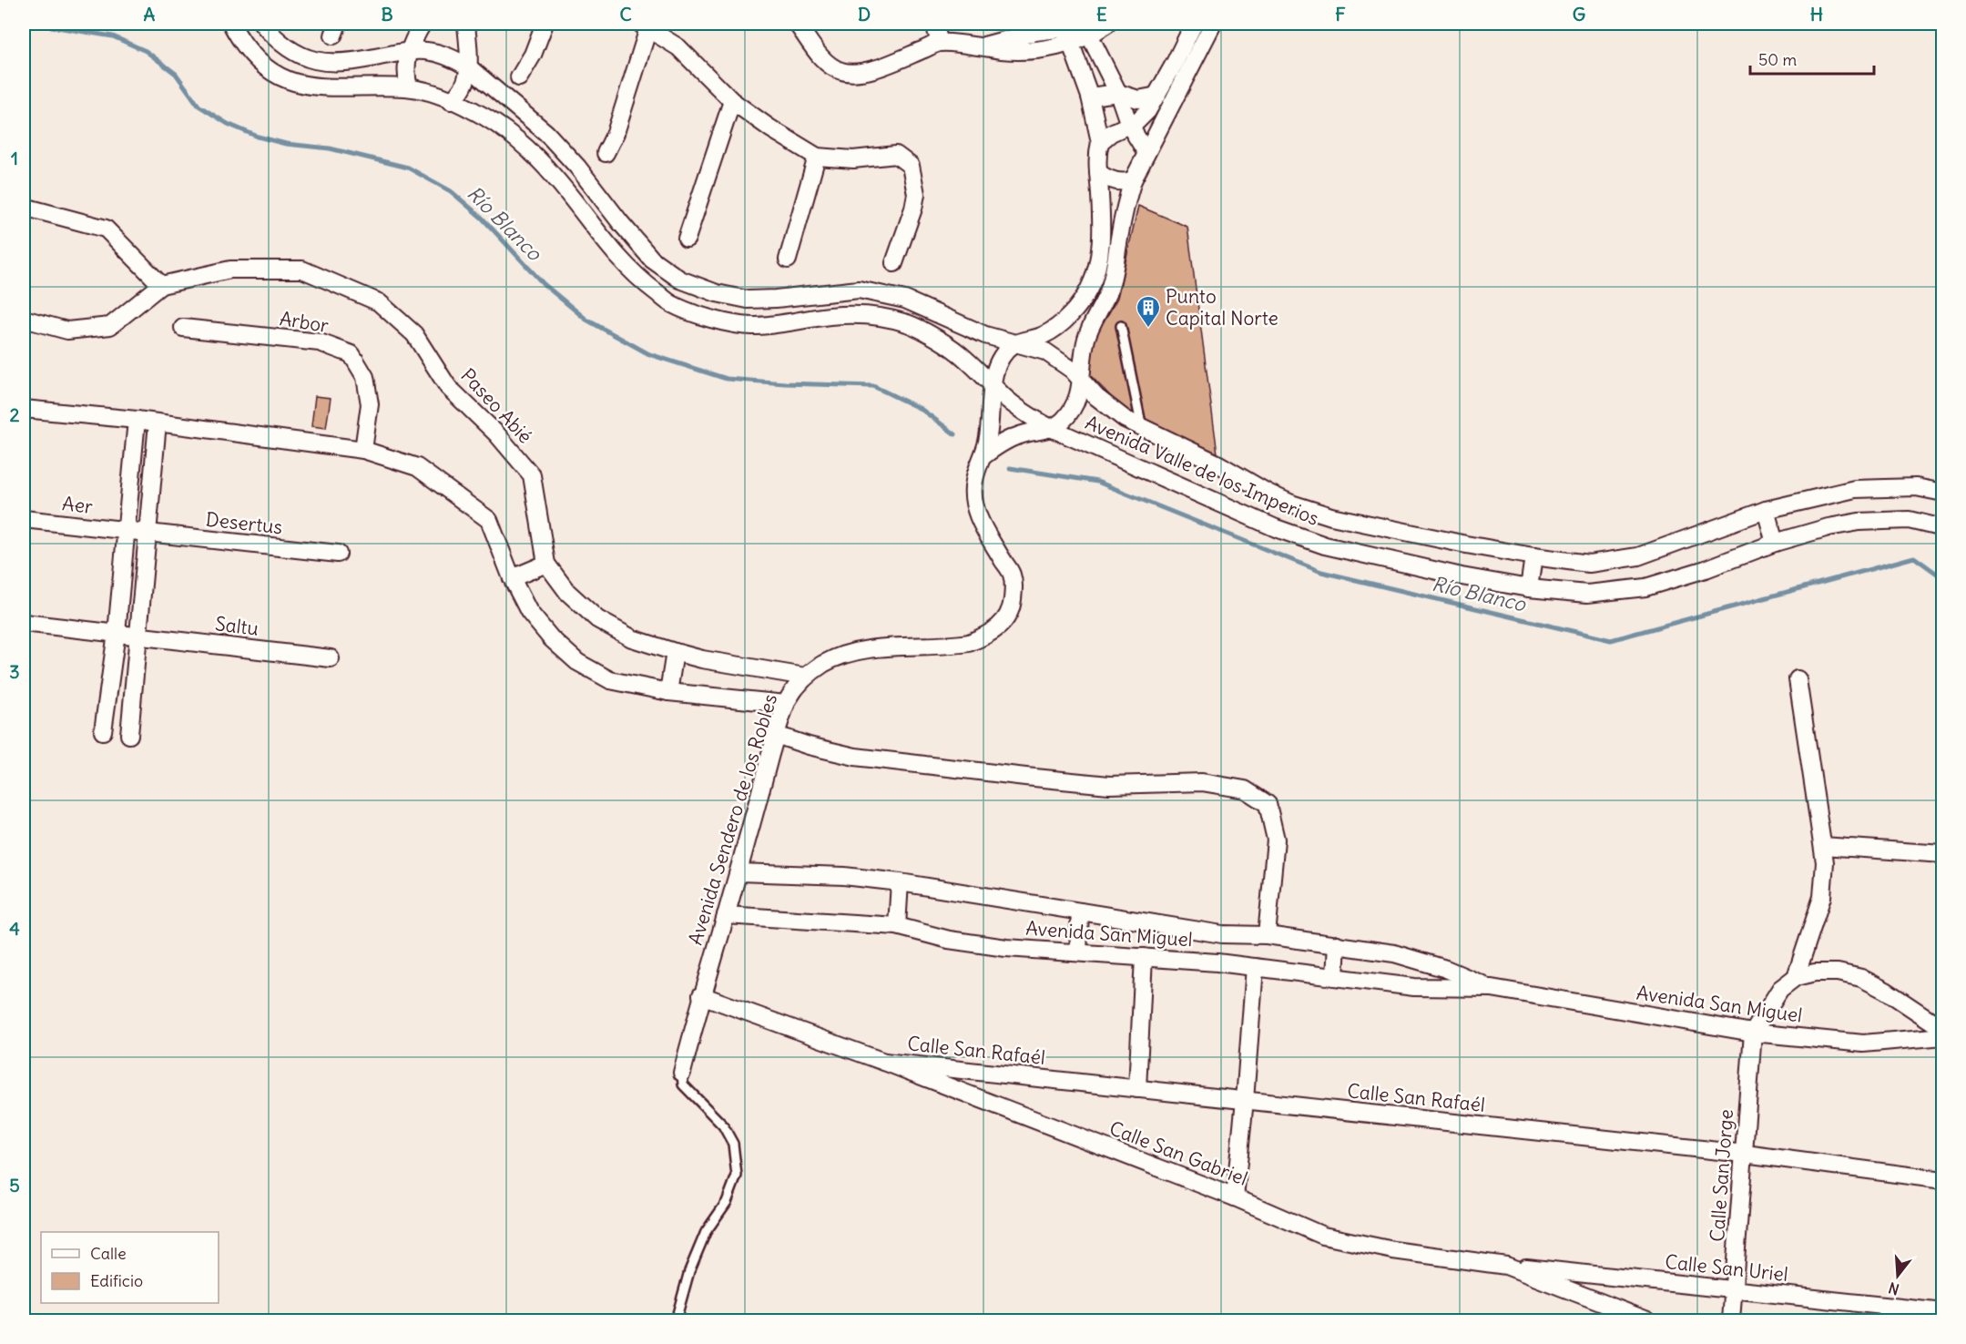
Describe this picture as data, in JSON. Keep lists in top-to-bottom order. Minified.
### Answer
{"streets":{"street":["Arbor","Paseo Abié","Avenida Valle de los Imperios","Aer","Desertus","Saltu","Avenida Sendero de los Robles","Avenida San Miguel","Calle San Rafaél","Calle San Gabriel","Calle San Jorge","Calle San Uriel"]},"crossings":[["Paseo Abié","Avenida Sendero de los Robles"],["Avenida Valle de los Imperios","Avenida Sendero de los Robles"],["Aer","Desertus"],["Avenida Sendero de los Robles","Avenida San Miguel"],["Avenida Sendero de los Robles","Calle San Gabriel"],["Avenida San Miguel","Calle San Jorge"],["Calle San Rafaél","Calle San Gabriel"],["Calle San Rafaél","Calle San Jorge"],["Calle San Gabriel","Calle San Uriel"],["Calle San Jorge","Calle San Uriel"]],"water":["Río Blanco"],"places":{"building":["Punto Capital Norte"]},"legend":["Calle","Edificio"],"scale_bar":"50 m","north":"bottom","grid":{"columns":["A","B","C","D","E","F","G","H"],"rows":["1","2","3","4","5"]}}
